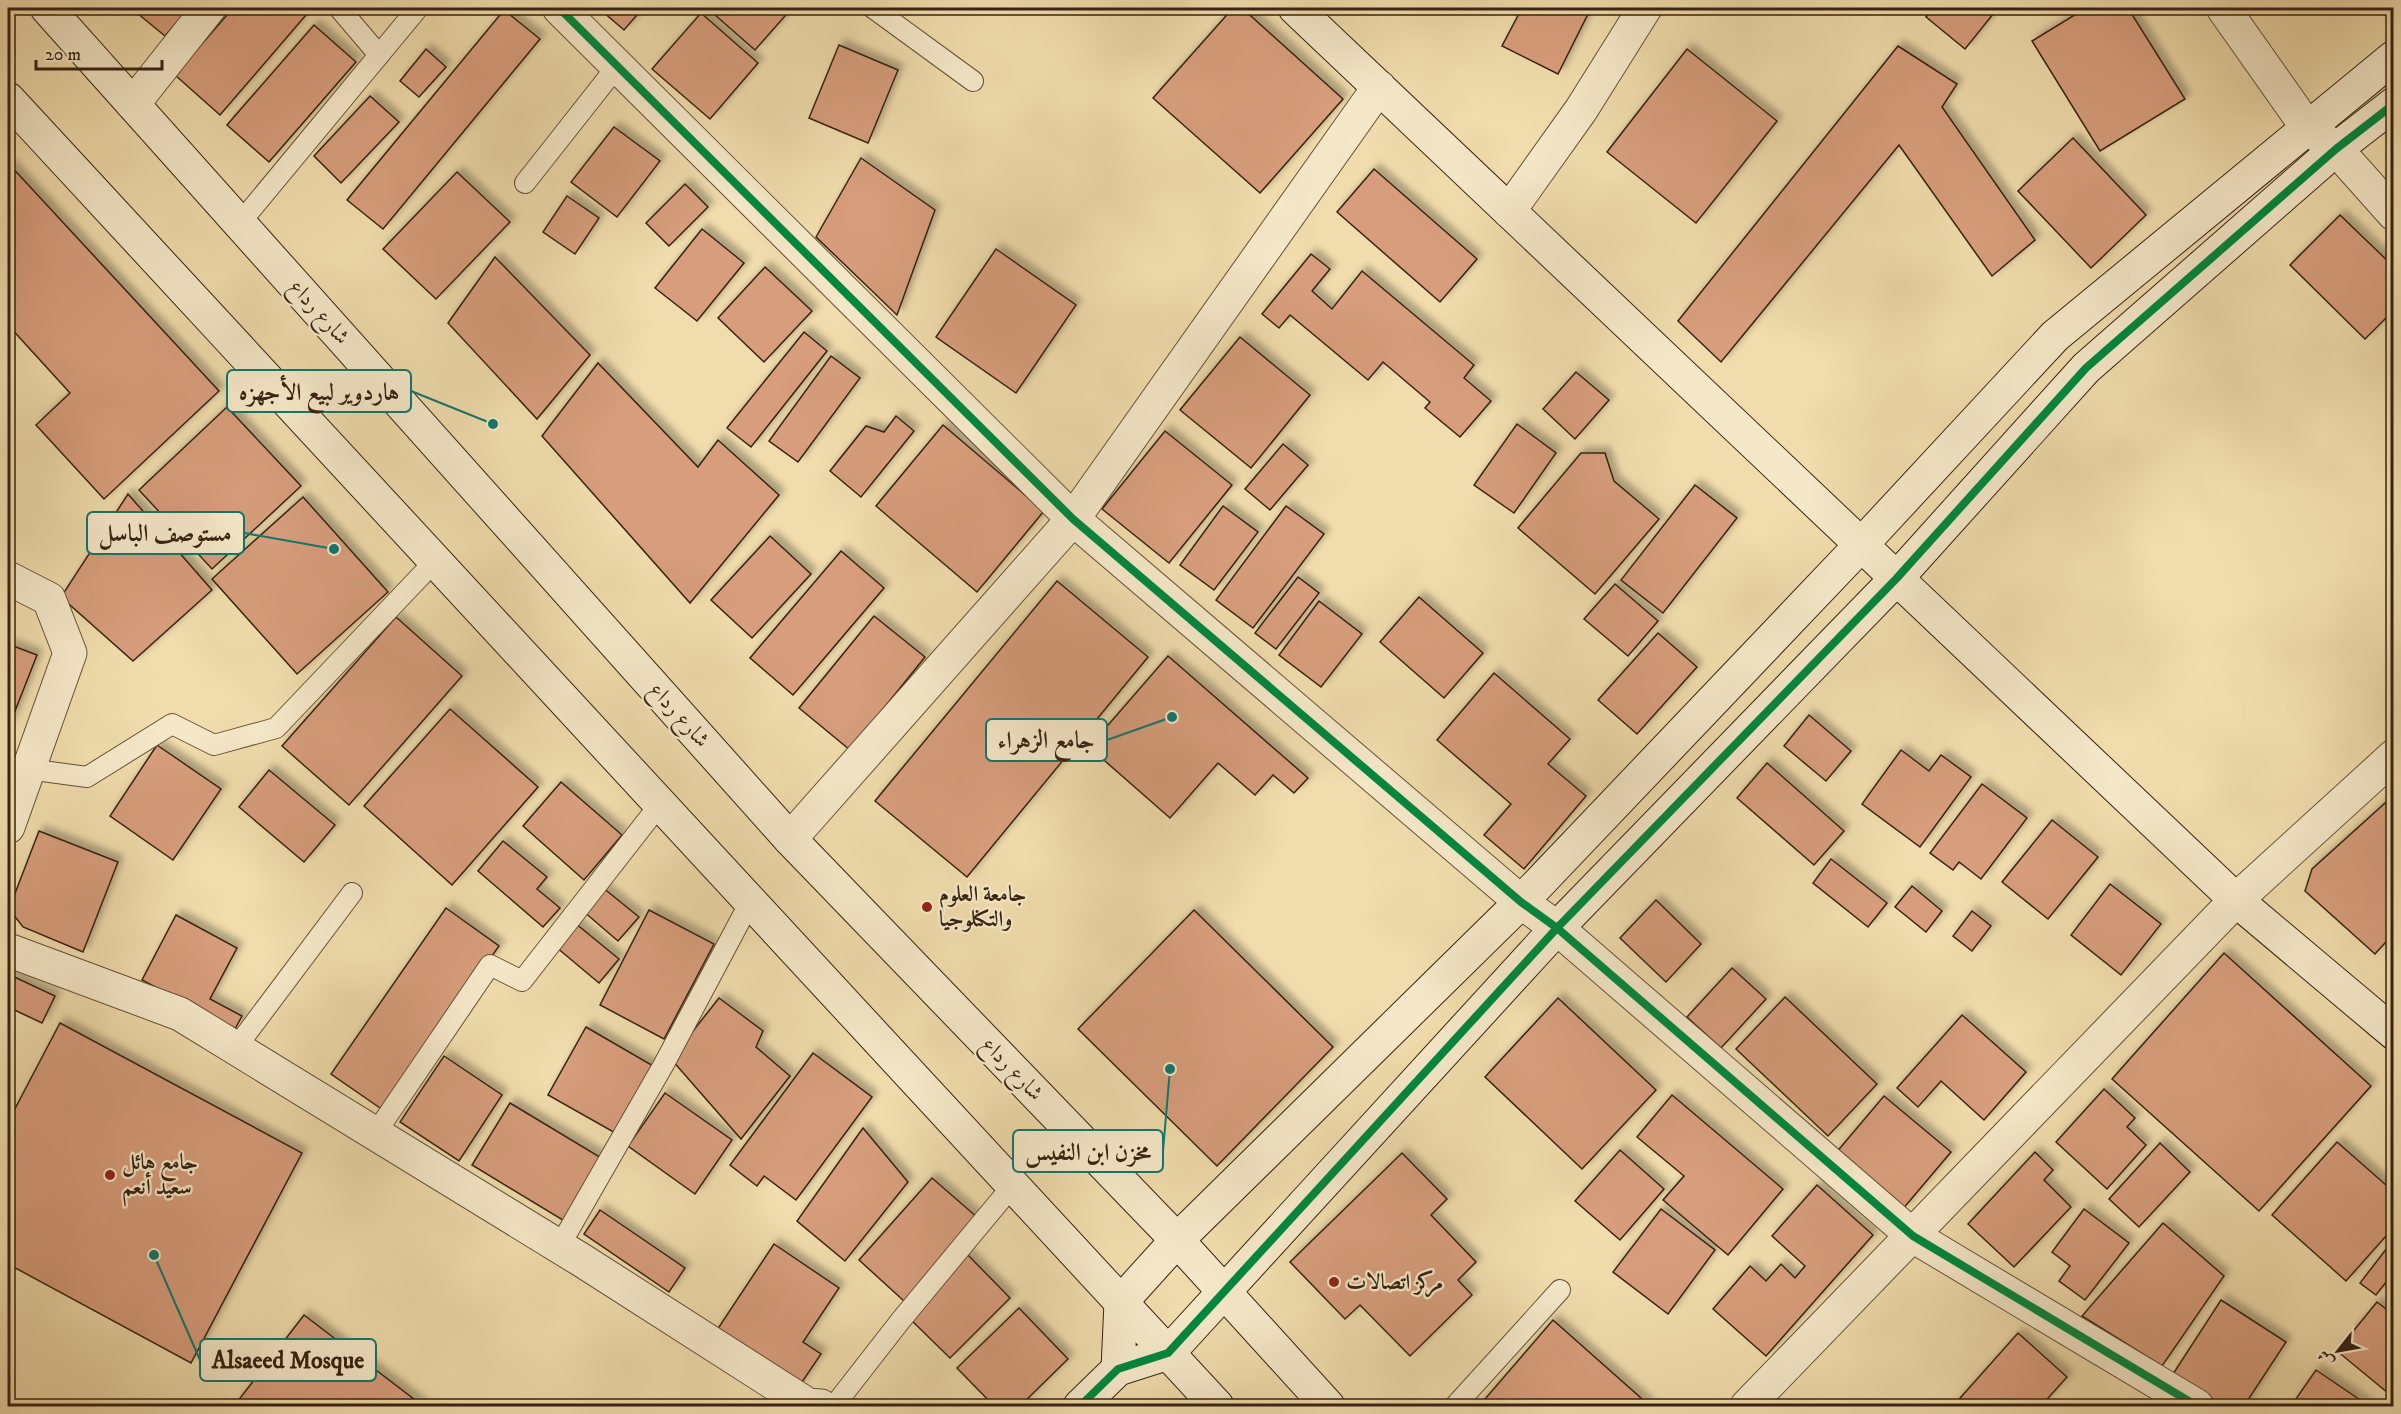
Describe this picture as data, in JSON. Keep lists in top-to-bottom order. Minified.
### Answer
{"streets":{"street":["شارع رداع"]},"places":["هاردوير لبيع الأجهزه","مستوصف الباسل","جامع الزهراء","جامعة العلوم والتكنلوجيا","مخزن ابن النفيس","جامع هائل سعيد أنعم","Alsaeed Mosque","مركز اتصالات"],"scale_bar":"20 m","north":"bottom left"}
